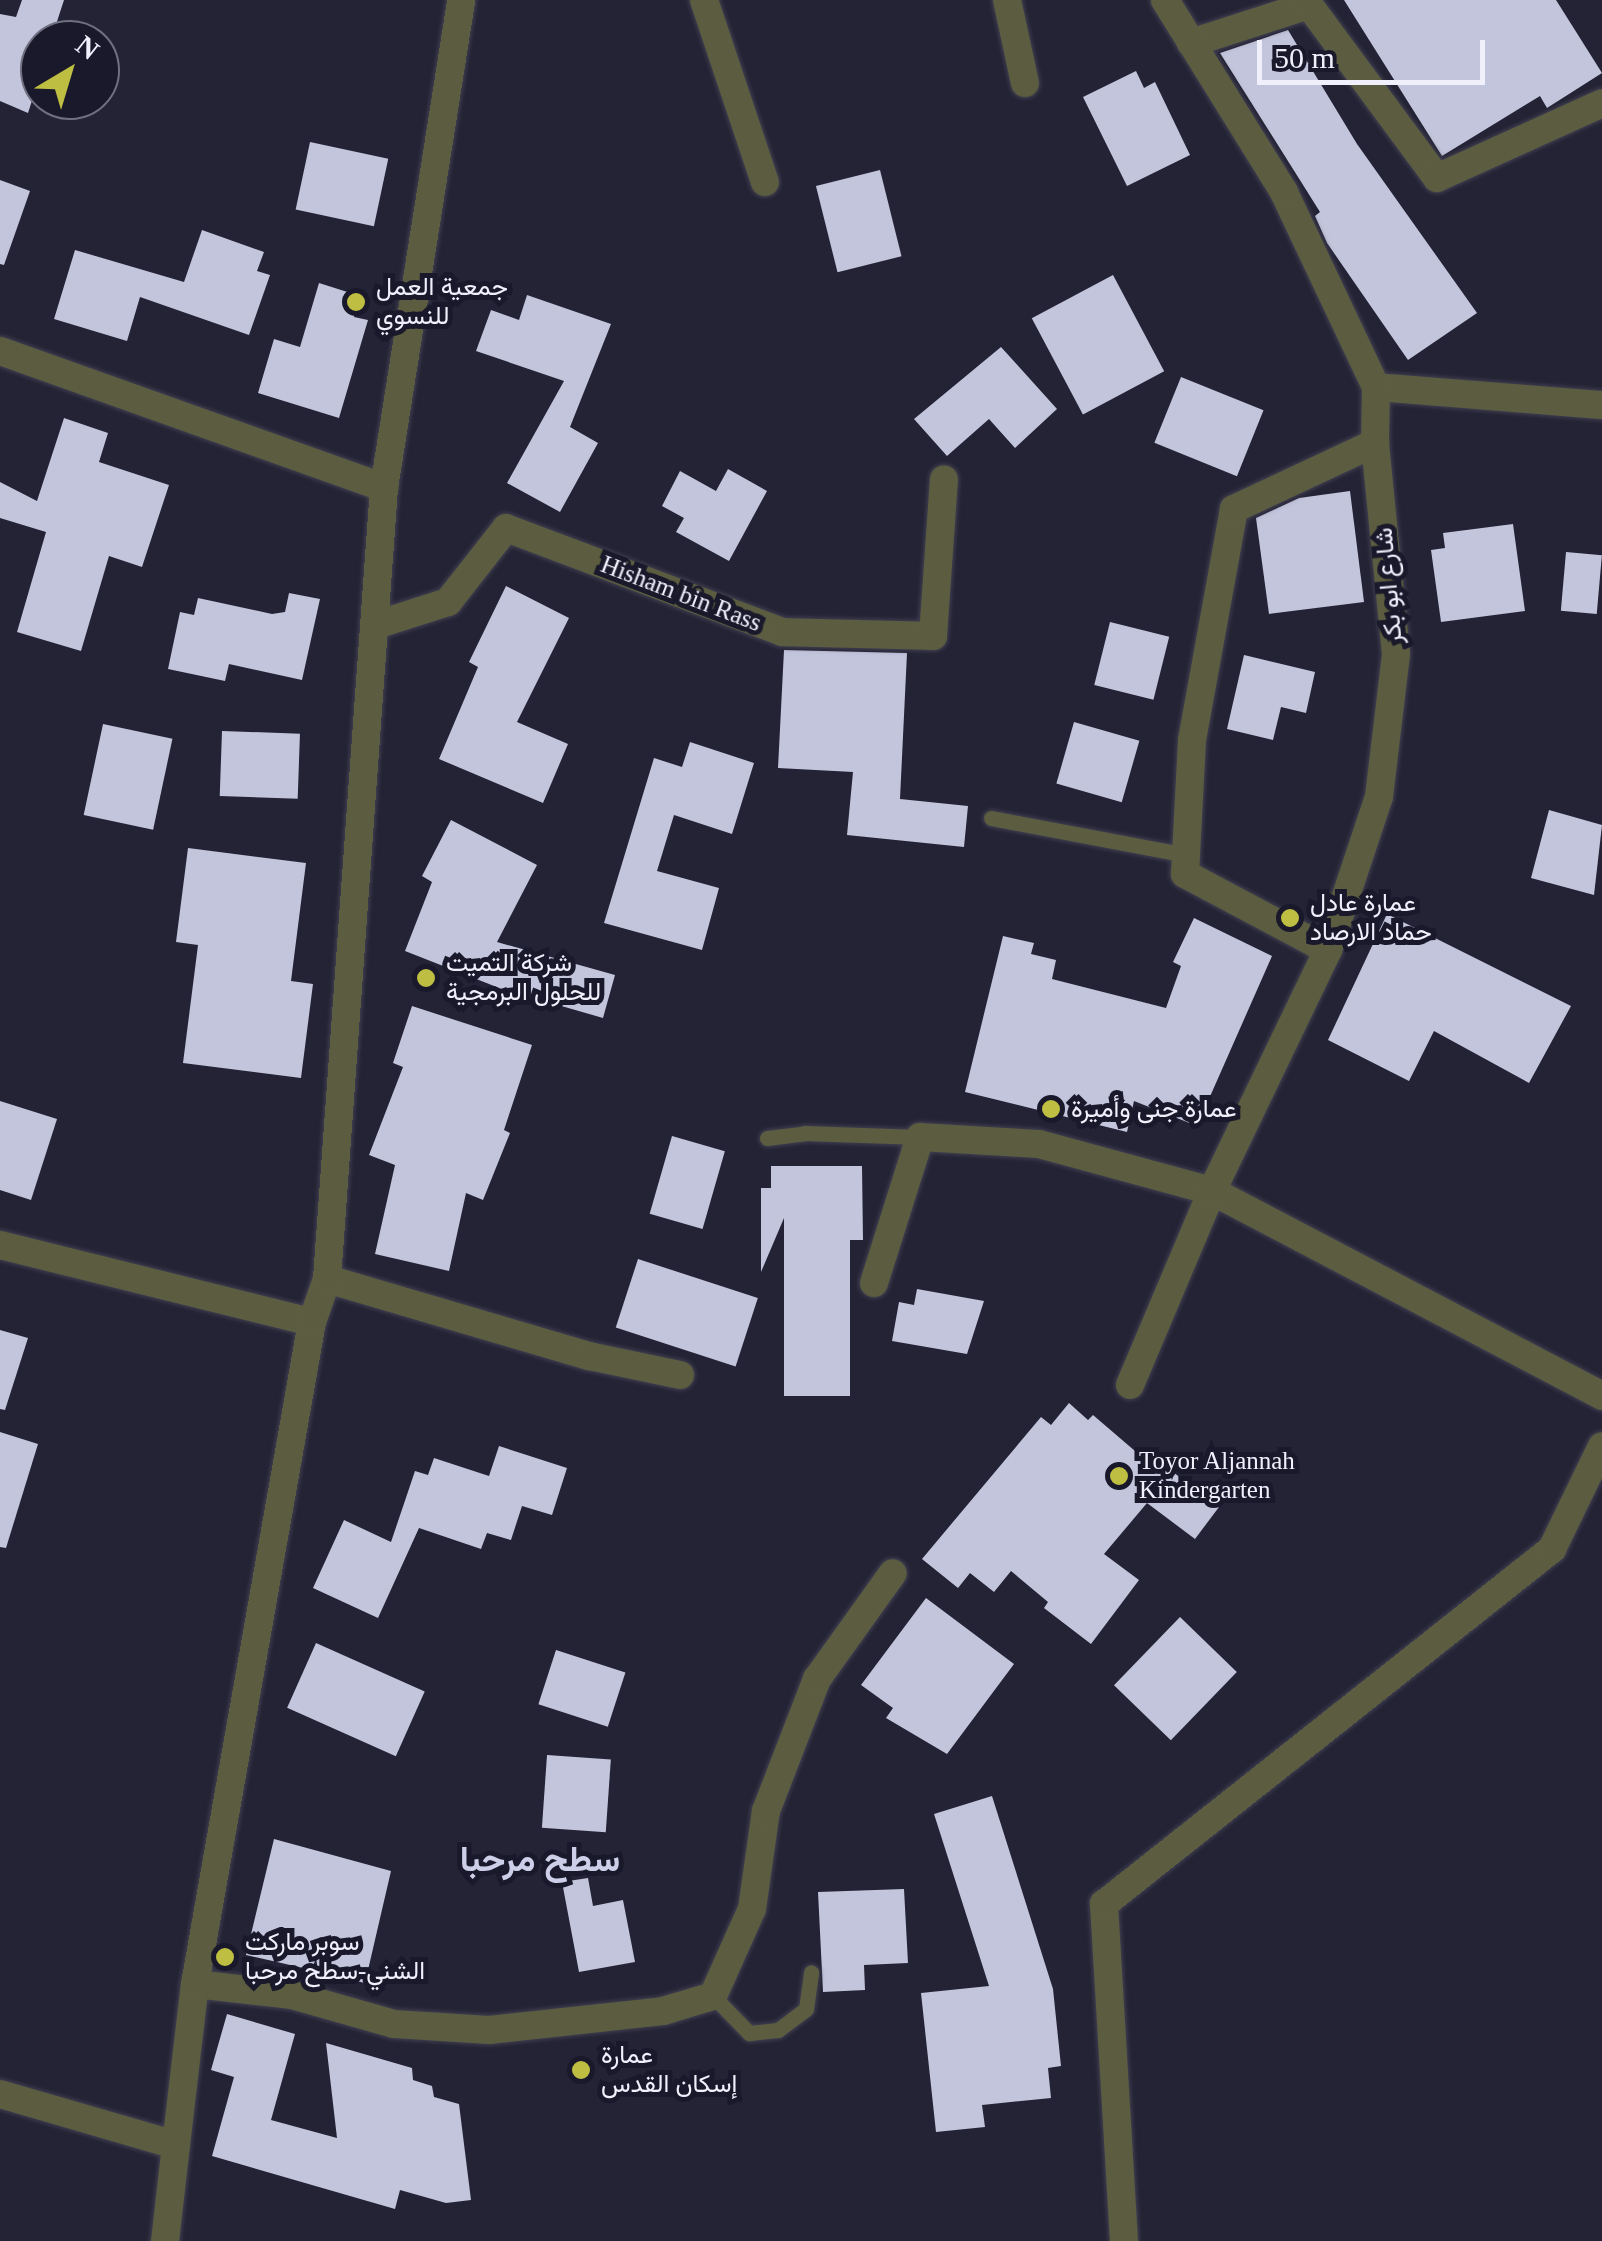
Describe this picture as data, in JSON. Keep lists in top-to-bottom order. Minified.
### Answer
{"streets":{"street":["شارع ابو بكر","Hisham bin Rass"]},"districts":["سطح مرحبا"],"places":["جمعية العمل للنسوي","عمارة عادل حماد الارصاد","شركة التميت للحلول البرمجية","عمارة جنى وأميرة","Toyor Aljannah Kindergarten","سوبر ماركت الشني-سطح مرحبا","عمارة إسكان القدس"],"scale_bar":"50 m","north":"top right"}
